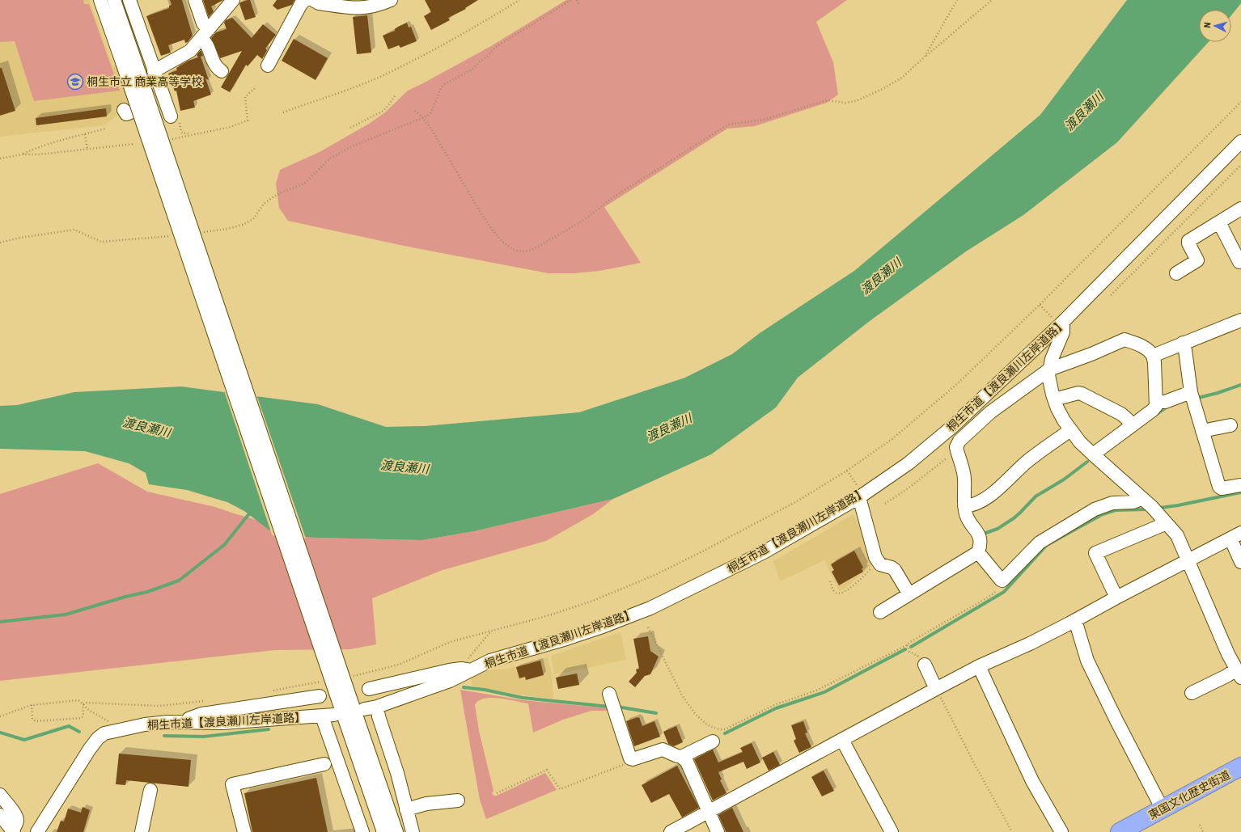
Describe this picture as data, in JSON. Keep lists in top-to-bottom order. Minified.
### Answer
{"streets":{"highway":["東国文化歴史街道"],"street":["桐生市道【渡良瀬川左岸道路】"]},"water":["渡良瀬川"],"places":{"school or university":["桐生市立 商業高等学校"]},"north":"left"}
